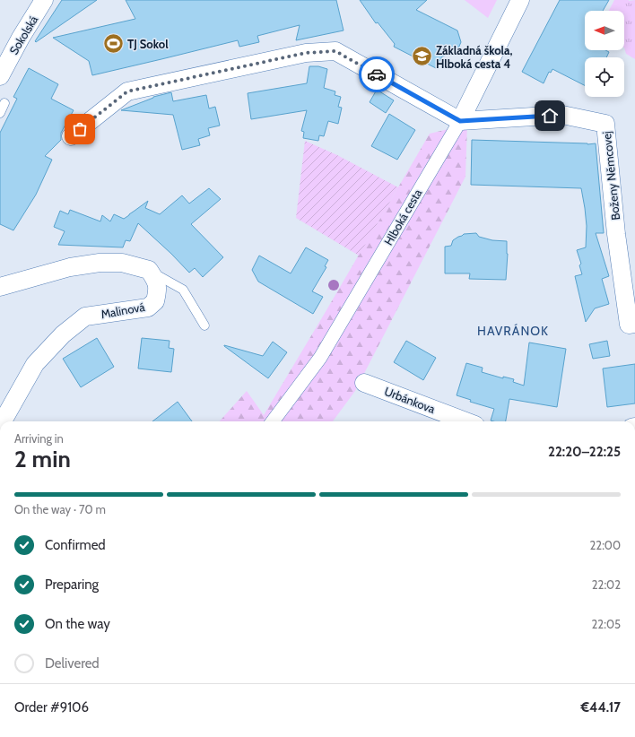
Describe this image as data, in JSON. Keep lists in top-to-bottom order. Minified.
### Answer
{"streets":{"street":["Sokolská","Boženy Němcovej","Hlboká cesta","Malinová","Urbánkova"]},"crossings":[["Boženy Němcovej","Hlboká cesta"]],"districts":["HAVRÁNOK"],"places":{"sports":["TJ Sokol"],"school or university":["Základná škola, Hlboká cesta 4"]},"north":"left","page":{"heading":["2 min","Arriving in","22:20–22:25"],"panel":["Order #9106","€44.17"],"bar":"On the way · 70 m","list":[["Confirmed","22:00"],["Preparing","22:02"],["On the way","22:05"],"Delivered"]}}
